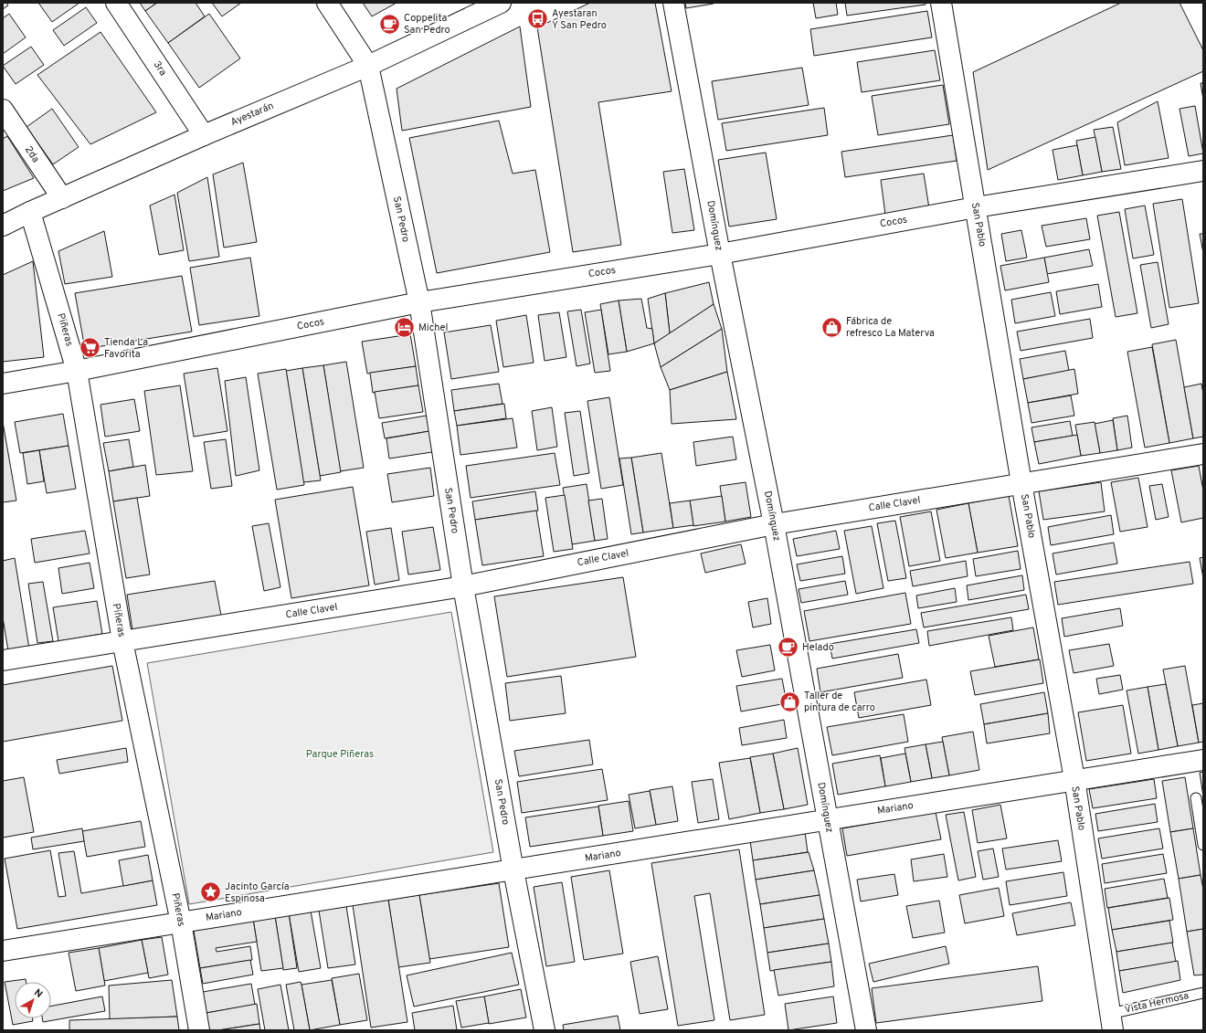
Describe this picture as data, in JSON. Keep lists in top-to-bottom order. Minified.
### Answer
{"streets":{"street":["3ra","Ayestarán","2da","San Pedro","Cocos","San Pablo","Domínguez","Piñeras","Calle Clavel","Mariano"],"lane":["Vista Hermosa"]},"crossings":[["3ra","Ayestarán"],["Ayestarán","2da"],["Ayestarán","San Pedro"],["Ayestarán","Piñeras"],["San Pedro","Cocos"],["San Pedro","Calle Clavel"],["San Pedro","Mariano"],["Cocos","San Pablo"],["Cocos","Domínguez"],["Cocos","Piñeras"],["San Pablo","Calle Clavel"],["San Pablo","Mariano"],["San Pablo","Vista Hermosa"],["Domínguez","Calle Clavel"],["Domínguez","Mariano"],["Piñeras","Calle Clavel"],["Piñeras","Mariano"]],"parks":["Parque Piñeras"],"places":{"bus stop":["Ayestaran Y San Pedro"],"cafe":["Coppelita San Pedro","Helado"],"shop":["Fábrica de refresco La Materva","Taller de pintura de carro"],"hotel":["Michel"],"supermarket":["Tienda La Favorita"],"place":["Jacinto García Espinosa"]},"north":"top right"}
